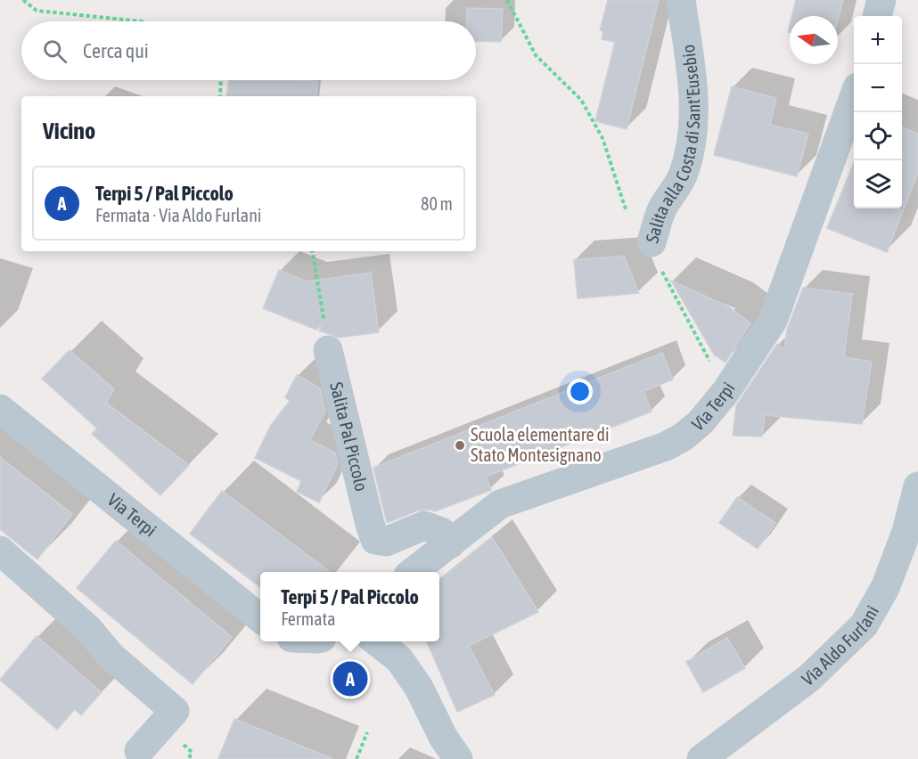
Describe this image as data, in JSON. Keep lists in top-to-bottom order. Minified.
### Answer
{"streets":{"street":["Salita alla Costa di Sant'Eusebio","Via Terpi","Salita Pal Piccolo","Via Aldo Furlani"]},"crossings":[["Via Terpi","Salita Pal Piccolo"]],"places":["Scuola elementare di Stato Montesignano"],"north":"left","page":{"map_buttons":["+","−"],"search":"Cerca qui","heading":"Vicino","list":[{"mark":"A","name":"Terpi 5 / Pal Piccolo","note":"Fermata · Via Aldo Furlani","value":"80 m"}],"popup":["Terpi 5 / Pal Piccolo","Fermata"],"pins":"A"}}
